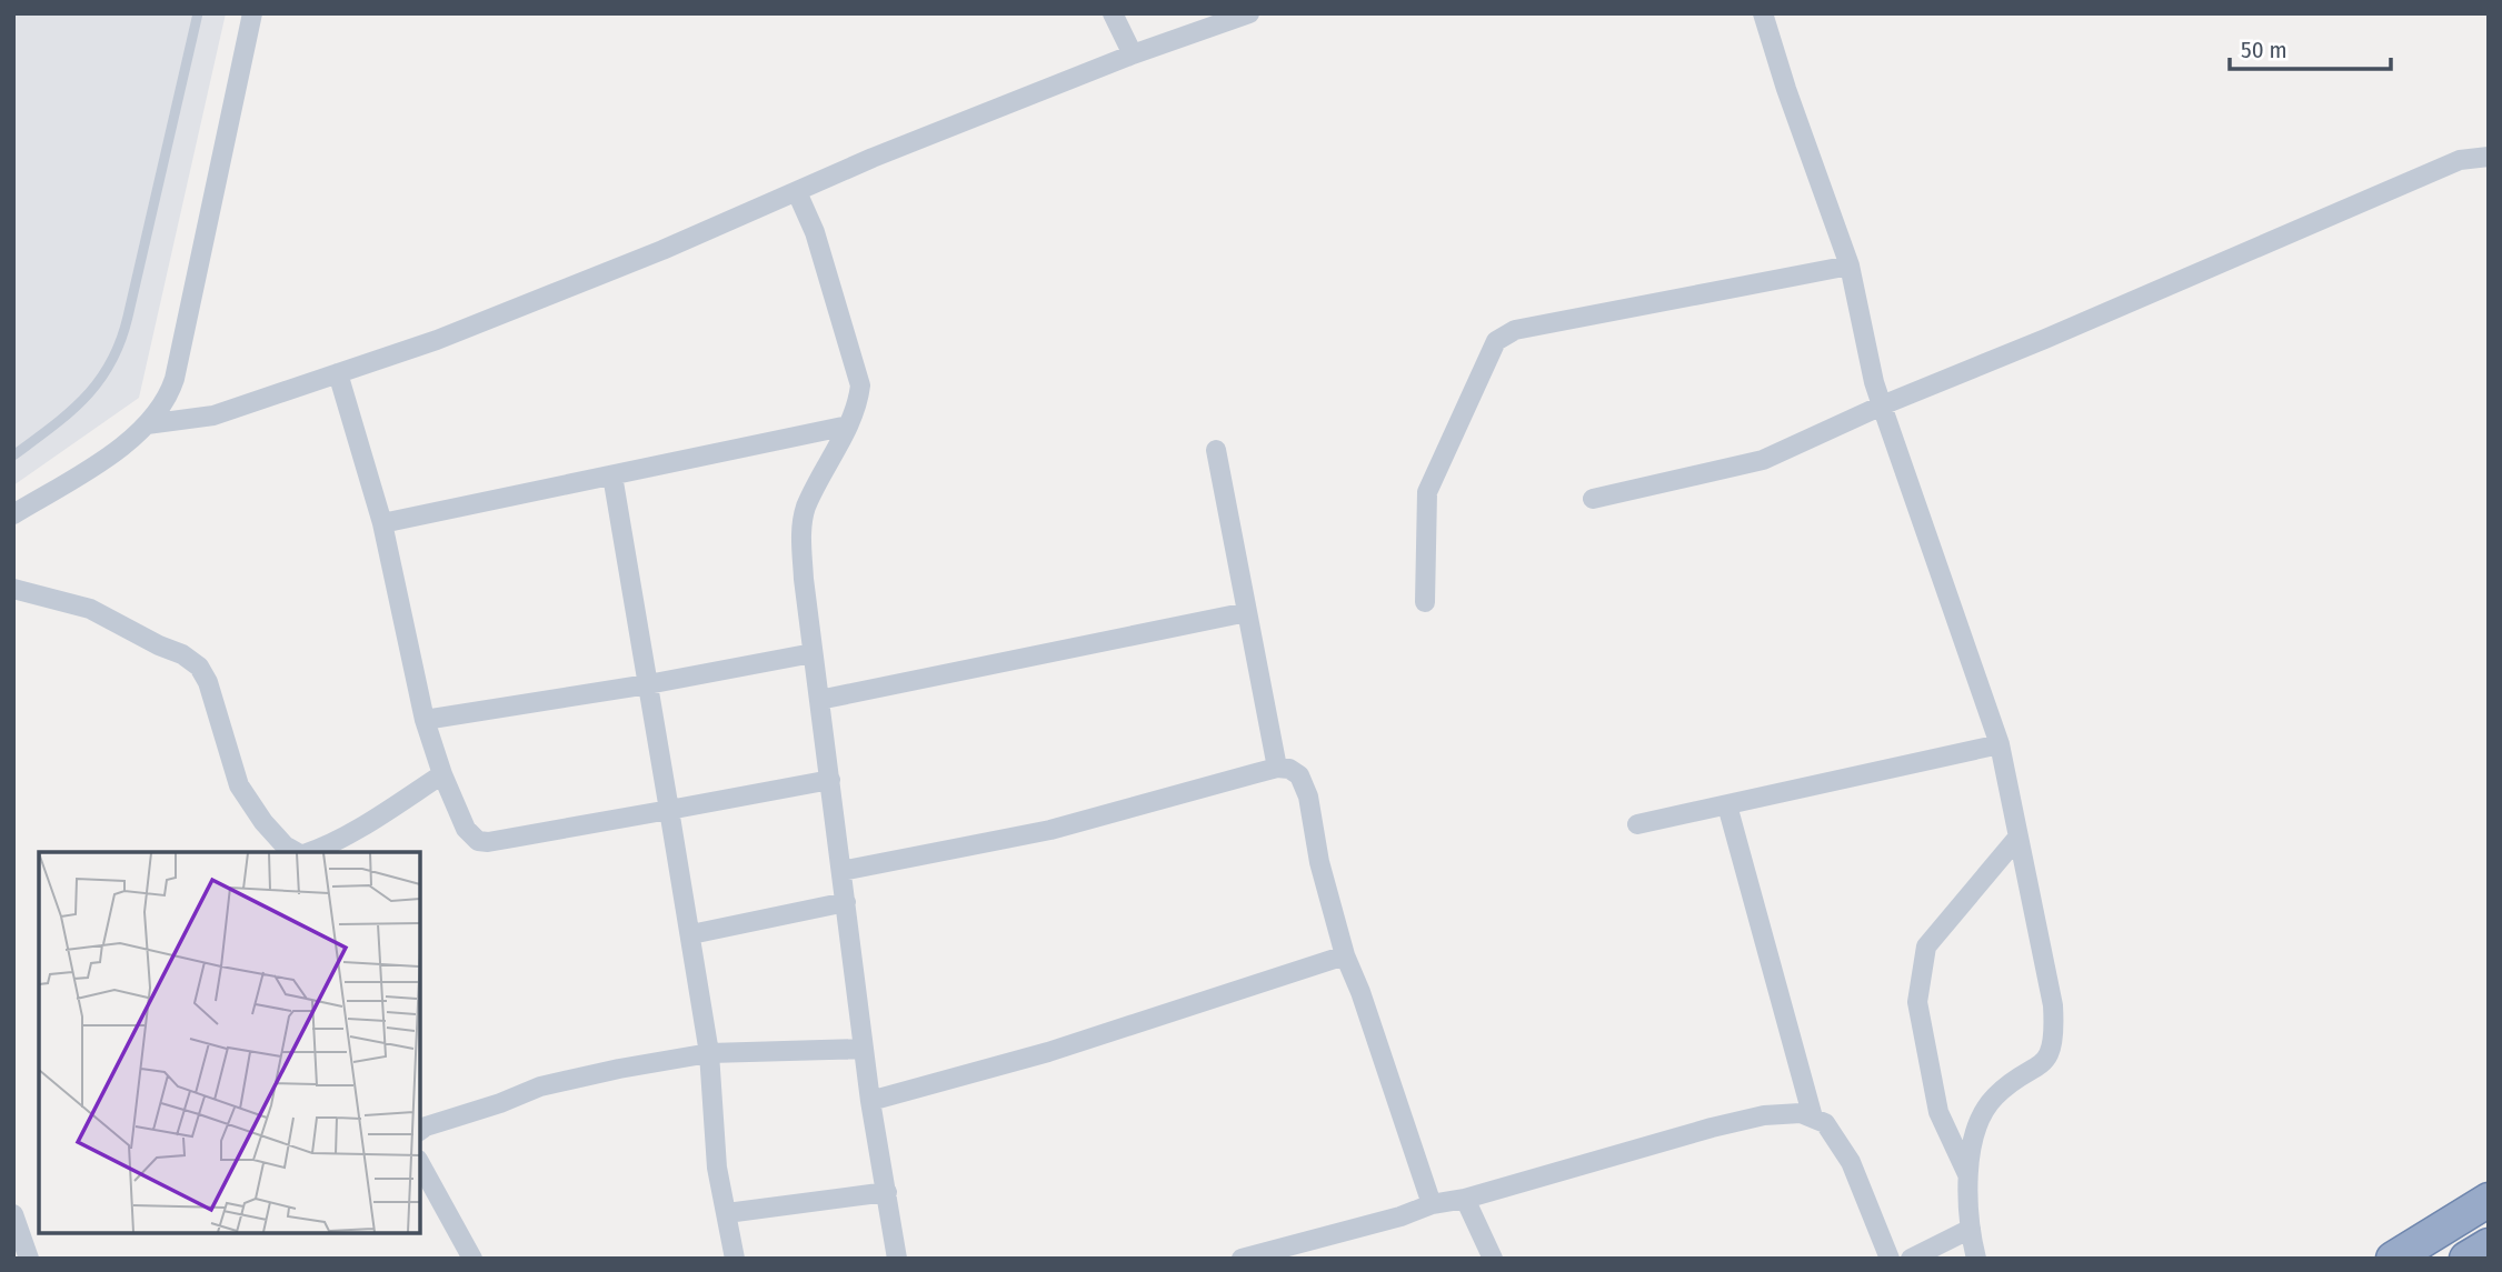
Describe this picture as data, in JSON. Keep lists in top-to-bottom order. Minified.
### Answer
{"scale_bar":"50 m"}
